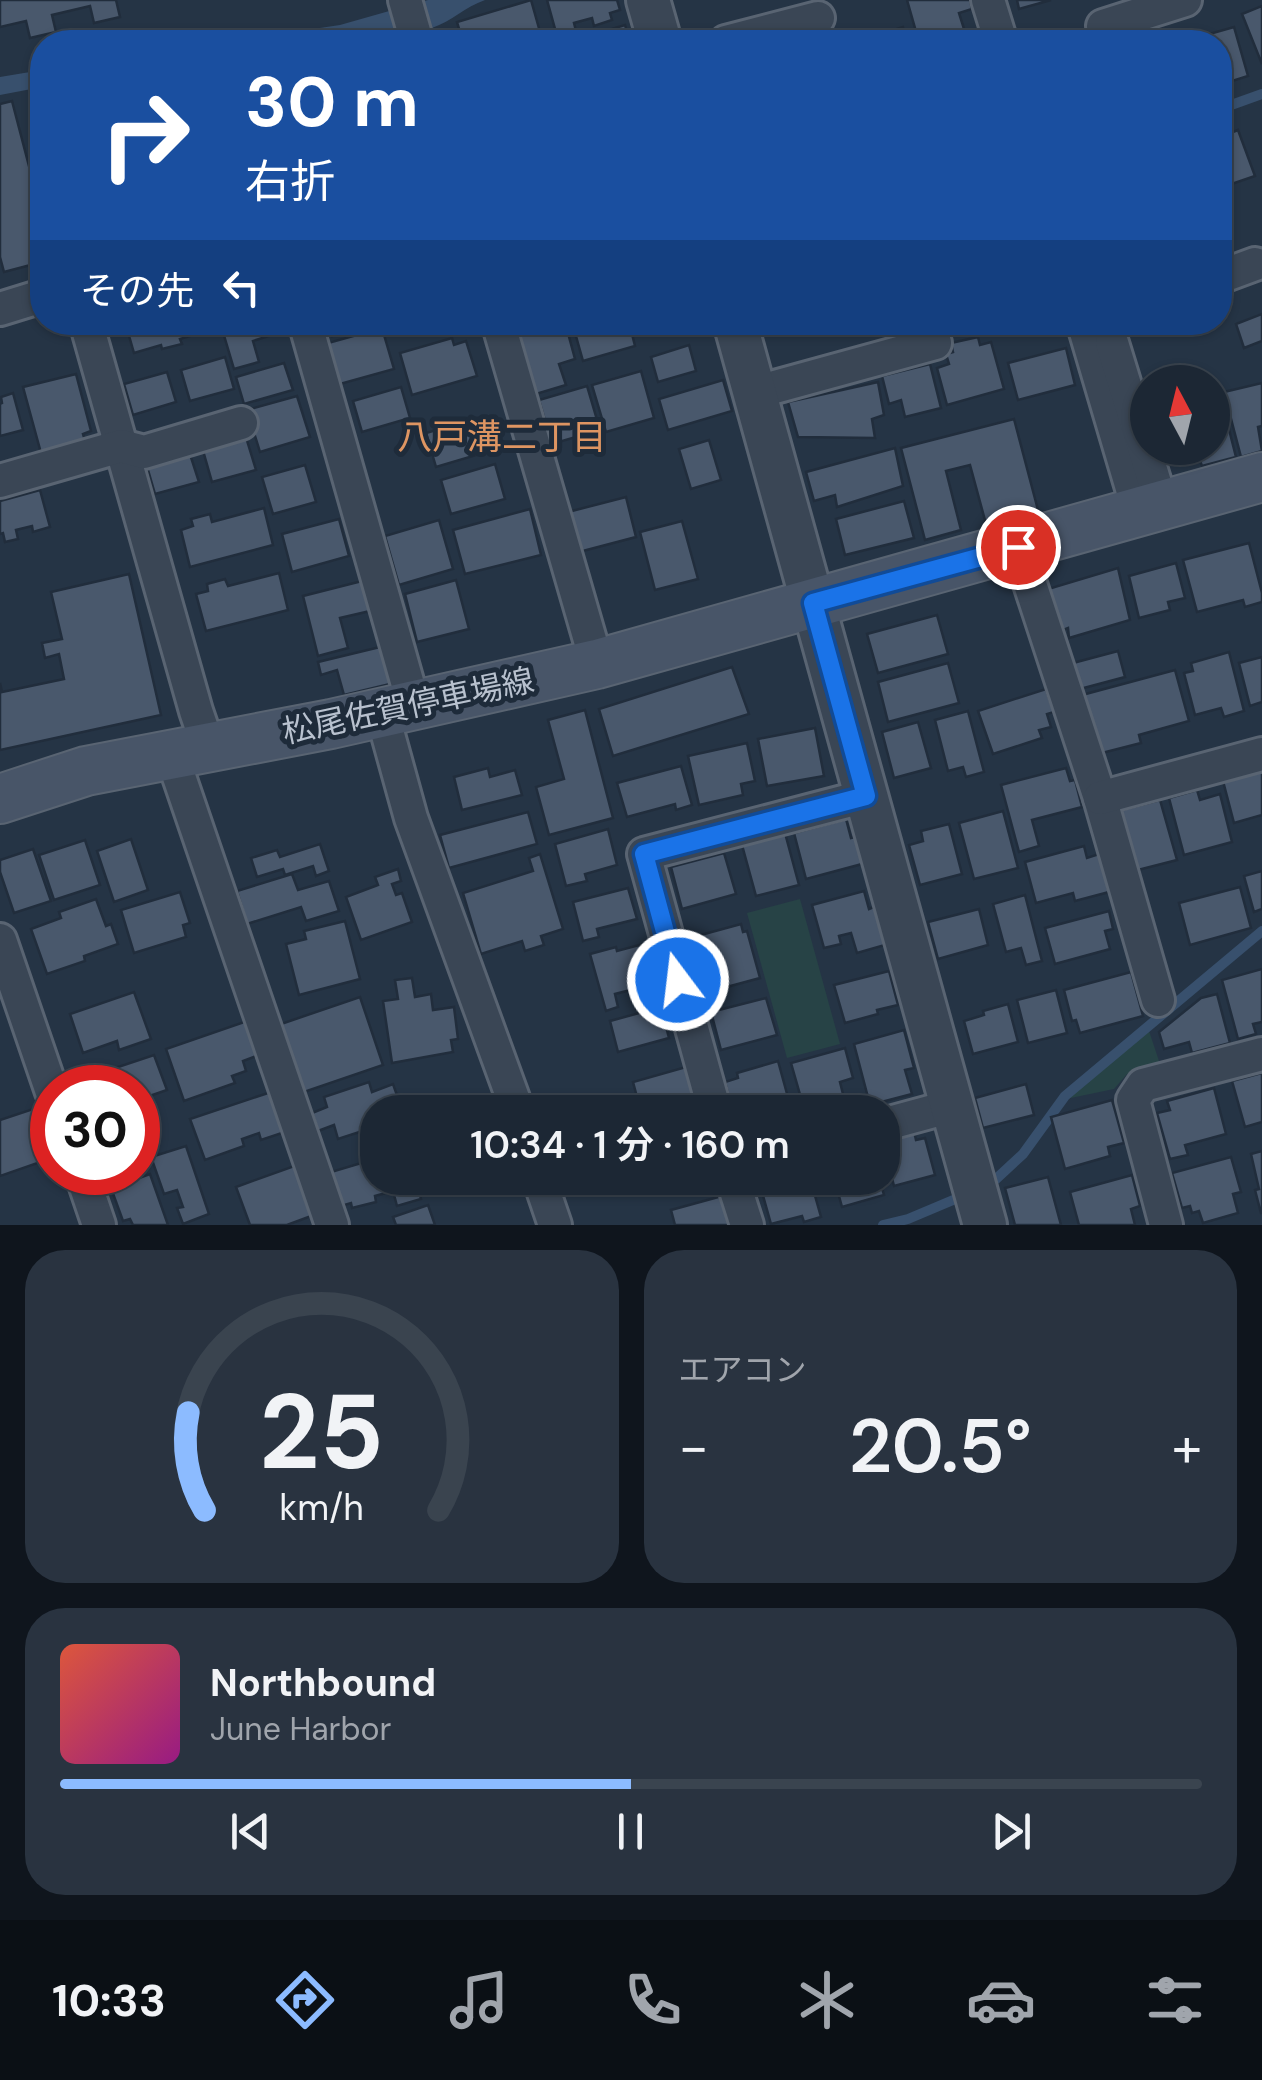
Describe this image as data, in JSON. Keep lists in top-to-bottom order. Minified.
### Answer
{"streets":{"main road":["松尾佐賀停車場線"]},"districts":["八戸溝二丁目"],"north":"top","page":{"turn":["30 m","右折"],"then":"その先","limit":"30","trip":"10:34 · 1 分 · 160 m","tile":"エアコン","heat":["−","20.5°","+"],"song":["Northbound","June Harbor"],"tabs":"10:33","gauge":["25","km/h"]}}
